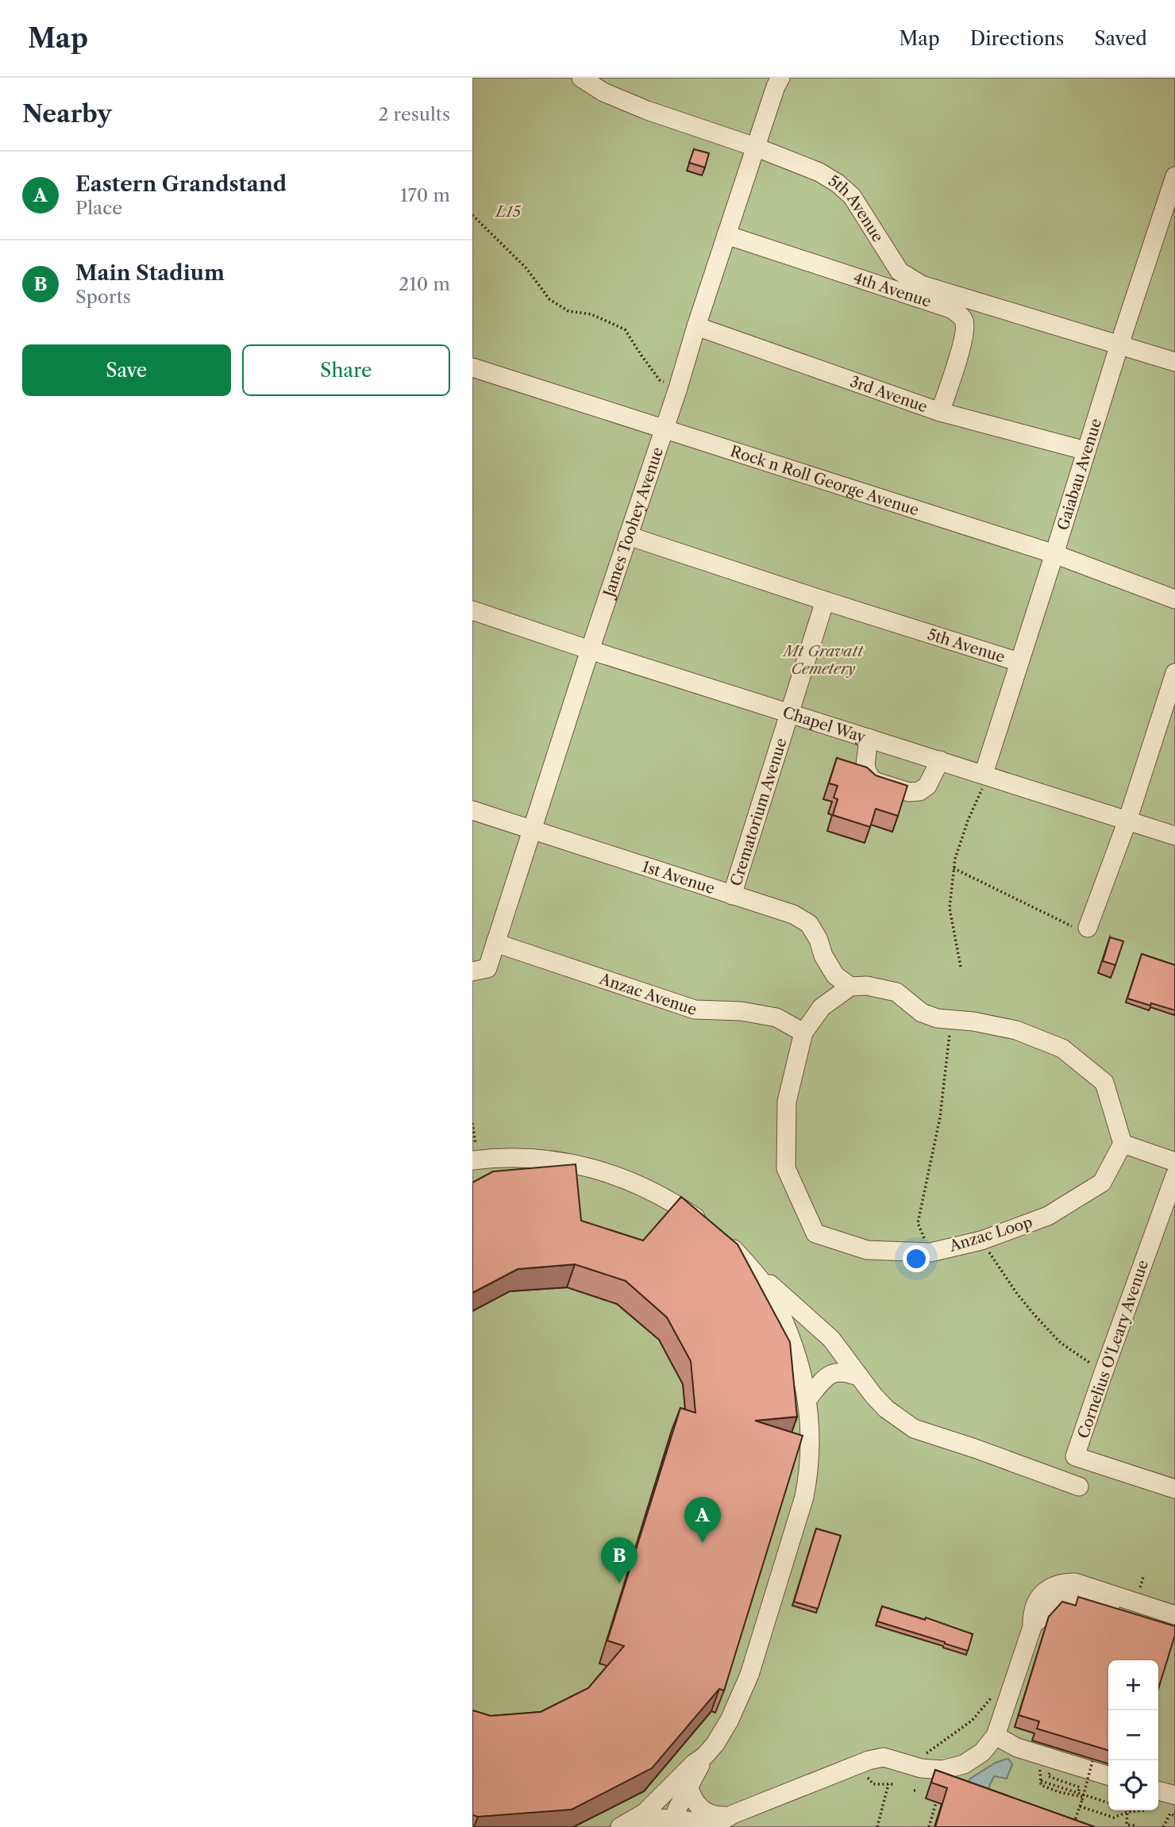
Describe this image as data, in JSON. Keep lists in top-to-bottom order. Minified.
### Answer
{"streets":{"street":["5th Avenue","4th Avenue","3rd Avenue","Gaiabau Avenue","Rock n Roll George Avenue","James Toohey Avenue","Chapel Way","Crematorium Avenue","1st Avenue","Anzac Avenue","Anzac Loop","Cornelius O'Leary Avenue"]},"crossings":[["5th Avenue","Gaiabau Avenue"],["5th Avenue","James Toohey Avenue"],["5th Avenue","Crematorium Avenue"],["4th Avenue","3rd Avenue"],["4th Avenue","James Toohey Avenue"],["3rd Avenue","Gaiabau Avenue"],["3rd Avenue","James Toohey Avenue"],["Gaiabau Avenue","Rock n Roll George Avenue"],["Gaiabau Avenue","Chapel Way"],["Rock n Roll George Avenue","James Toohey Avenue"],["James Toohey Avenue","Chapel Way"],["James Toohey Avenue","1st Avenue"],["James Toohey Avenue","Anzac Avenue"],["Chapel Way","Crematorium Avenue"],["Crematorium Avenue","1st Avenue"],["1st Avenue","Anzac Loop"],["Anzac Avenue","Anzac Loop"]],"parks":["L15","Mt Gravatt Cemetery"],"page":{"header":"Map","nav":["Map","Directions","Saved"],"heading":["Nearby","2 results"],"list":[{"mark":"A","name":"Eastern Grandstand","note":"Place","value":"170 m"},{"mark":"B","name":"Main Stadium","note":"Sports","value":"210 m"}],"buttons":["Save","Share"],"pins":["A","B"],"map_buttons":["+","−"]}}
